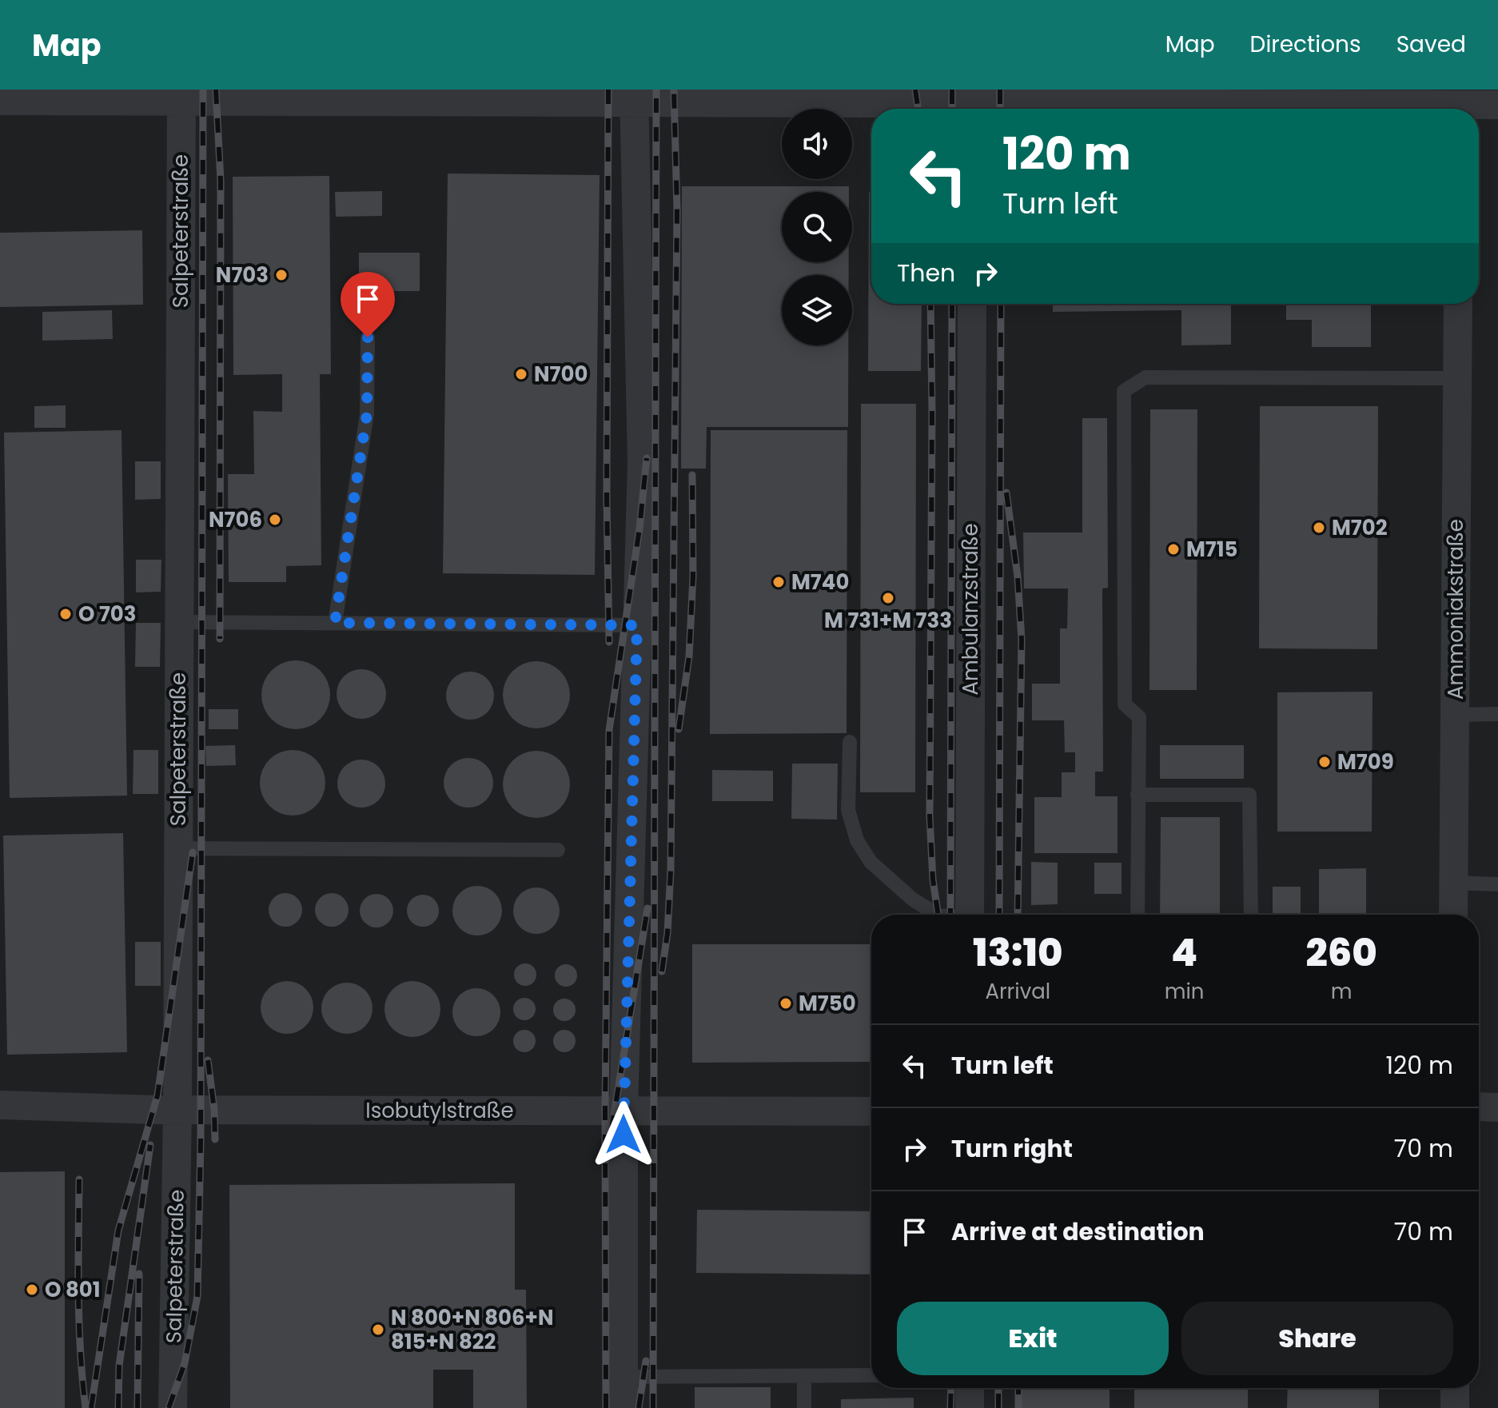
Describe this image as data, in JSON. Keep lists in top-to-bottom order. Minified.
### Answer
{"streets":{"street":["Salpeterstraße","Ambulanzstraße","Ammoniakstraße","Isobutylstraße"]},"crossings":[["Salpeterstraße","Isobutylstraße"]],"places":["N703","N700","N706","M702","M715","M740","M 731+M 733","O 703","M709","M750","O 801","N 800+N 806+N 815+N 822"],"page":{"header":"Map","nav":["Map","Directions","Saved"],"turn":["120 m","Turn left"],"then":"Then","eta":["13:10","Arrival","4","min","260","m"],"list":[{"name":"Turn left","value":"120 m"},{"name":"Turn right","value":"70 m"},{"name":"Arrive at destination","value":"70 m"}],"buttons":["Exit","Share"]}}
